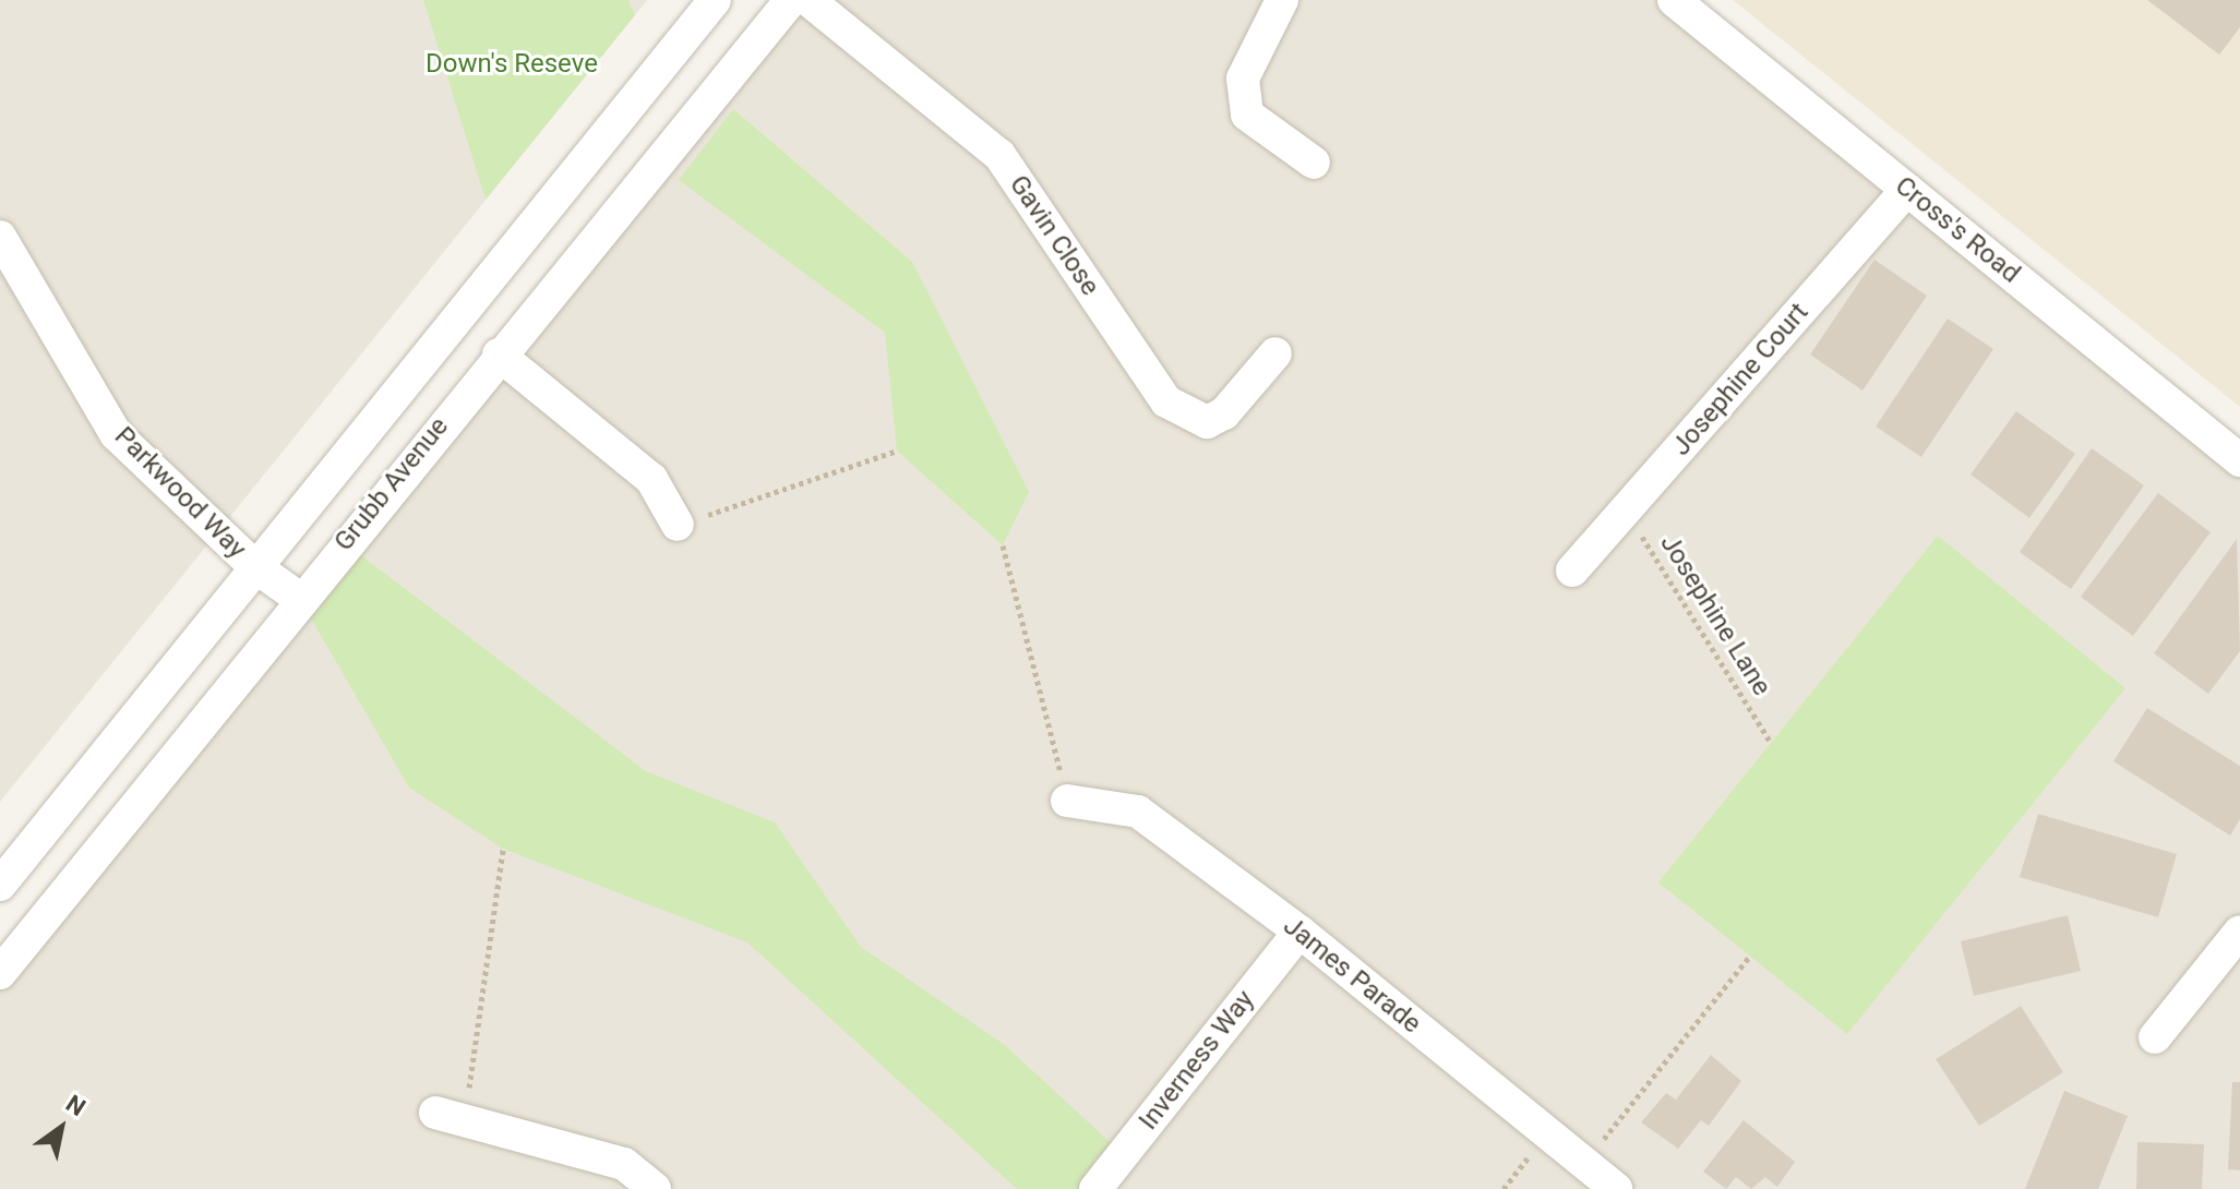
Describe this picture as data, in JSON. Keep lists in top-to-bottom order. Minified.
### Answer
{"streets":{"street":["Cross's Road","Gavin Close","Josephine Court","Grubb Avenue","Parkwood Way","James Parade","Inverness Way"],"path":["Josephine Lane"]},"crossings":[["Cross's Road","Josephine Court"],["Josephine Court","Josephine Lane"],["Grubb Avenue","Parkwood Way"],["James Parade","Inverness Way"]],"parks":["Down's Reseve"],"north":"top right"}
